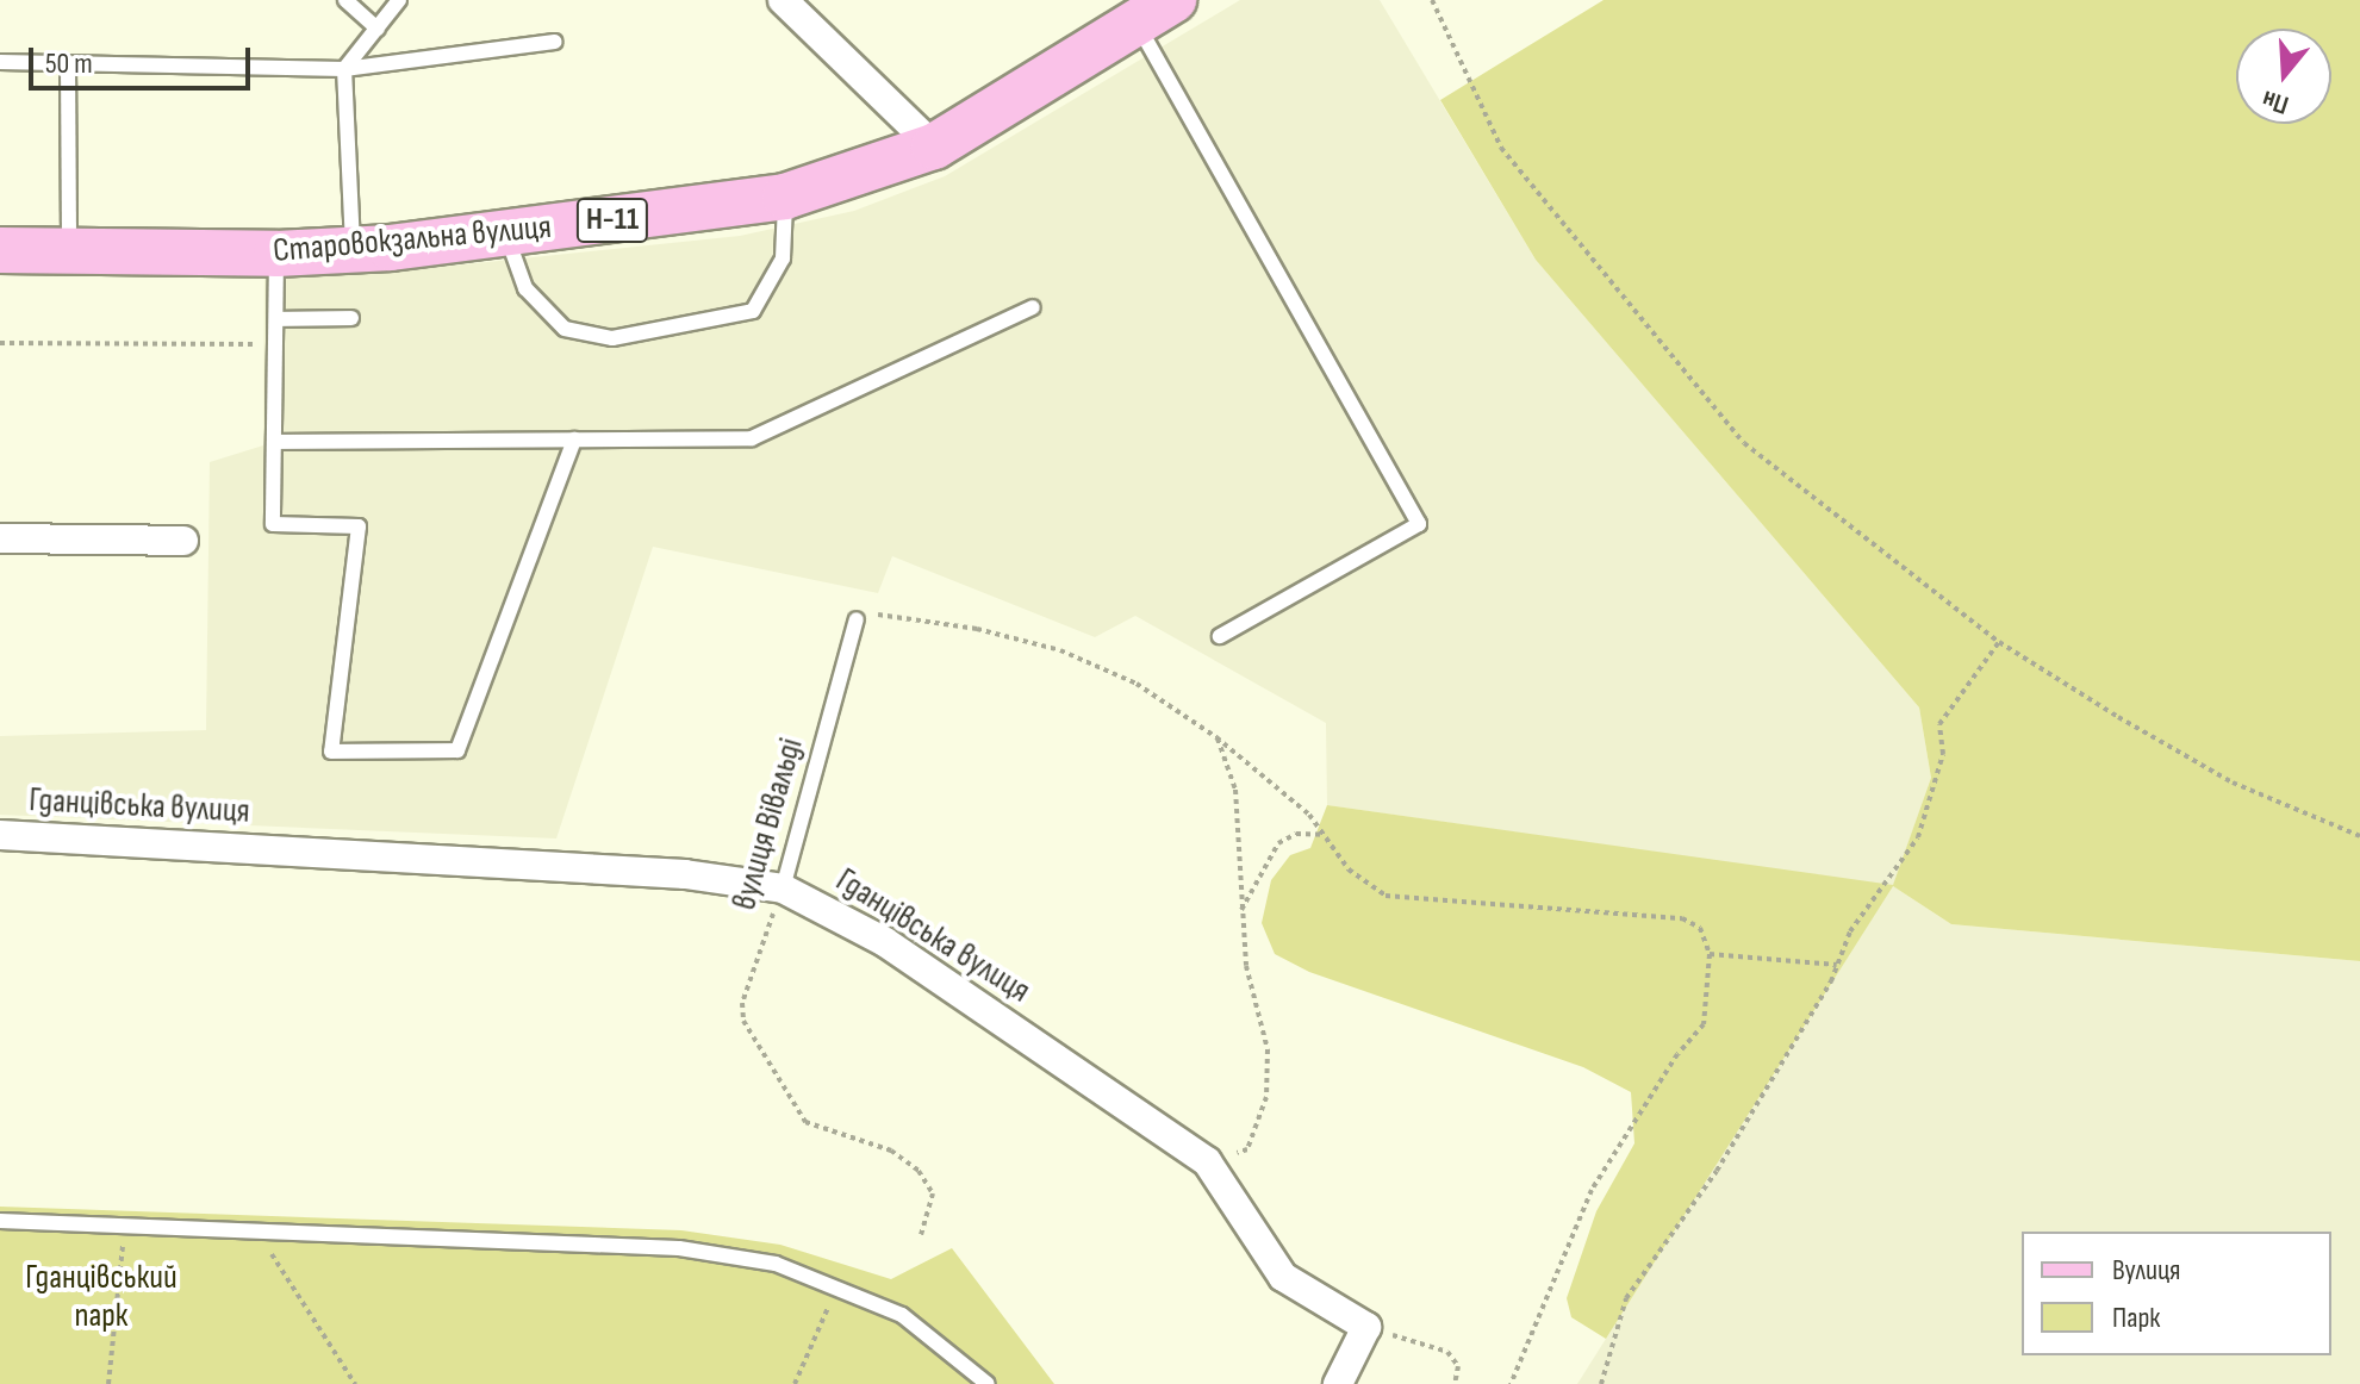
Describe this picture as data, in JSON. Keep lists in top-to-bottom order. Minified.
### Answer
{"streets":{"main road":["Н-11","Старовокзальна вулиця"],"street":["Гданцівська вулиця"],"lane":["вулиця Вівальді"]},"crossings":[["Гданцівська вулиця","вулиця Вівальді"]],"parks":["Гданцівський парк"],"legend":["Вулиця","Парк"],"scale_bar":"50 m","north":"bottom"}
